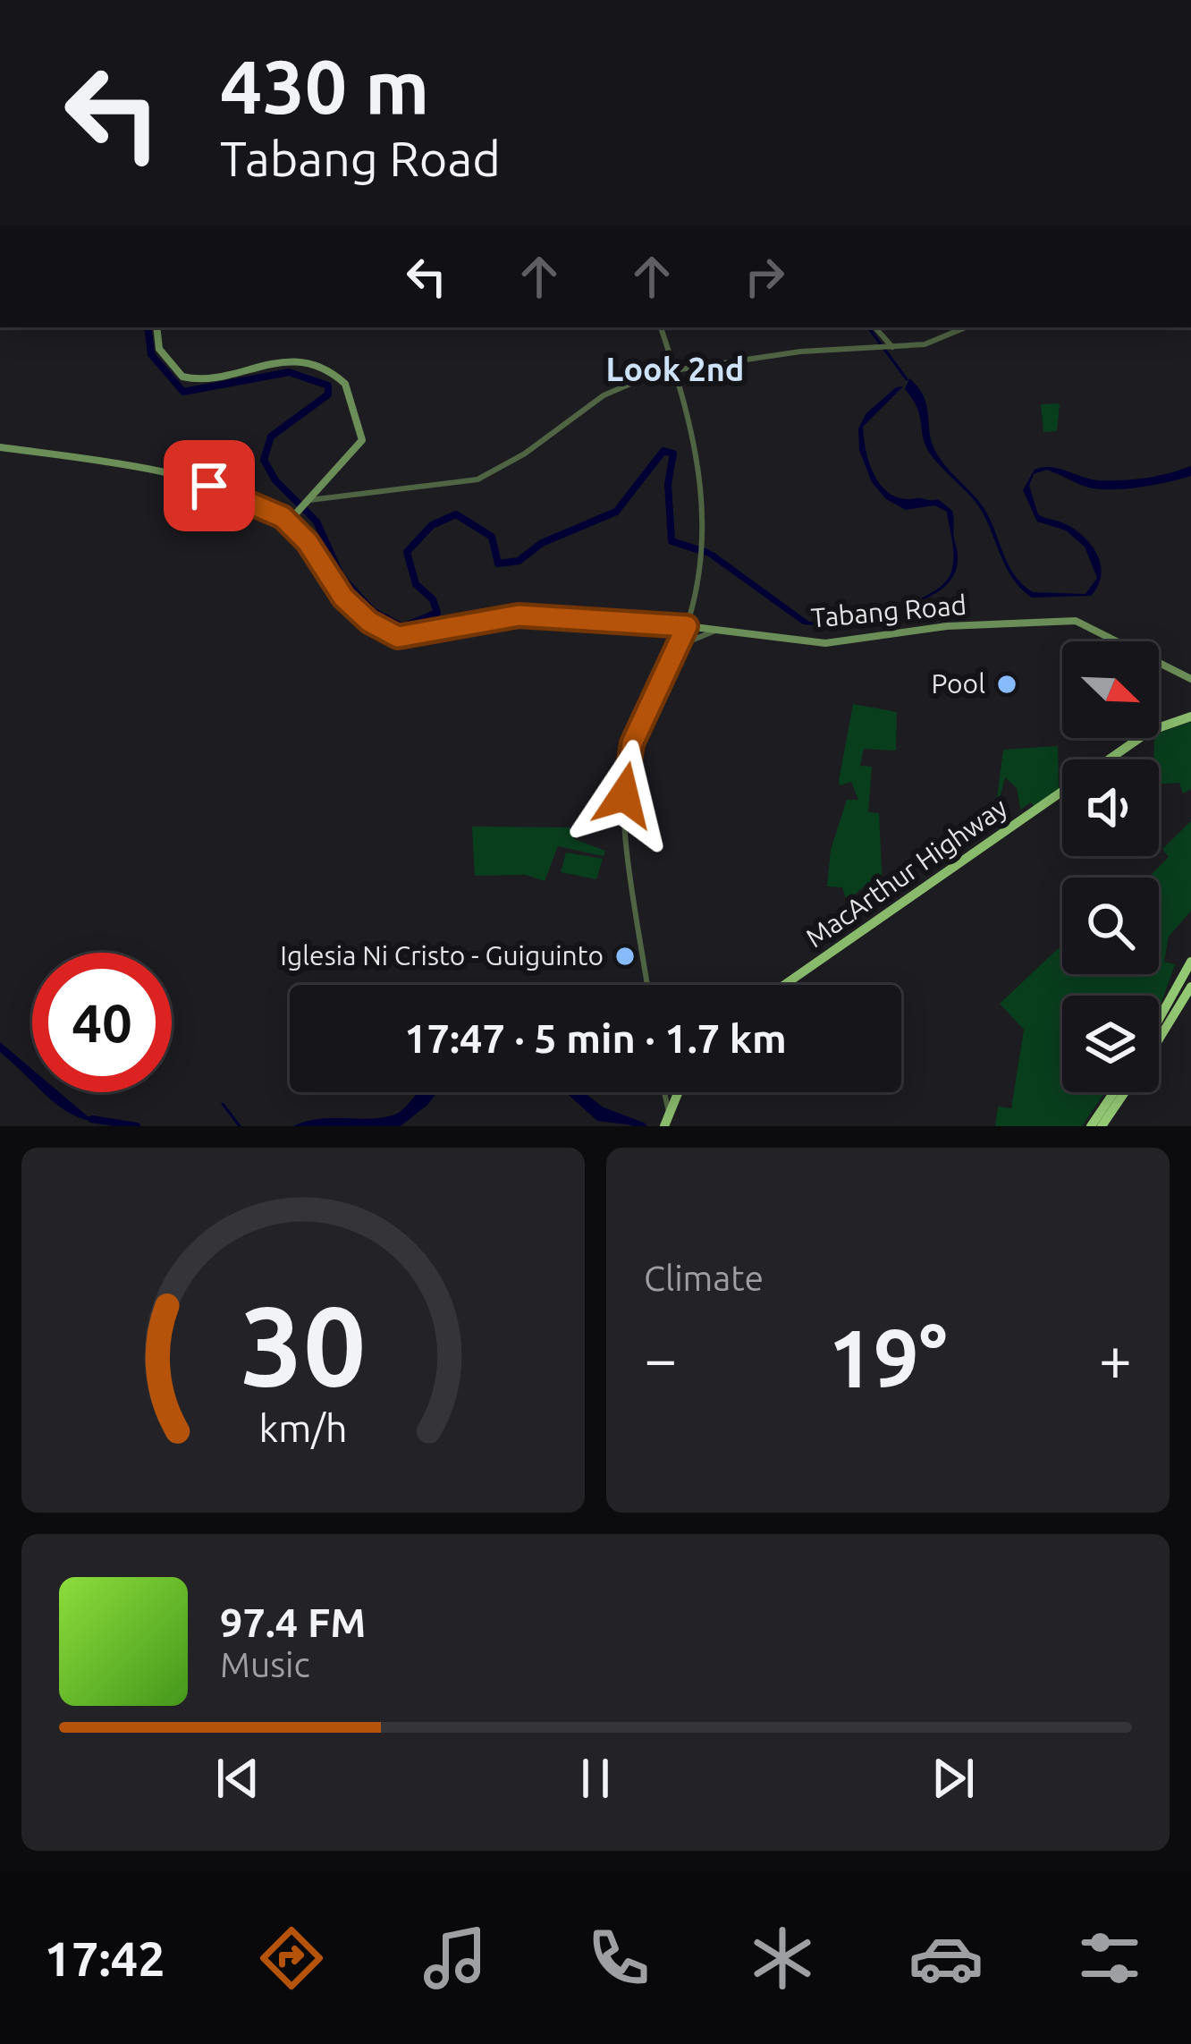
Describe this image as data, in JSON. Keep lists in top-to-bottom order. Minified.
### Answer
{"streets":{"highway":["MacArthur Highway"],"main road":["Tabang Road"]},"districts":["Look 2nd"],"places":["Pool","Iglesia Ni Cristo - Guiguinto"],"north":"bottom right","page":{"turn":["430 m","Tabang Road"],"limit":"40","trip":"17:47 · 5 min · 1.7 km","tile":"Climate","heat":["−","19°","+"],"song":["97.4 FM","Music"],"tabs":"17:42","gauge":["30","km/h"]}}
